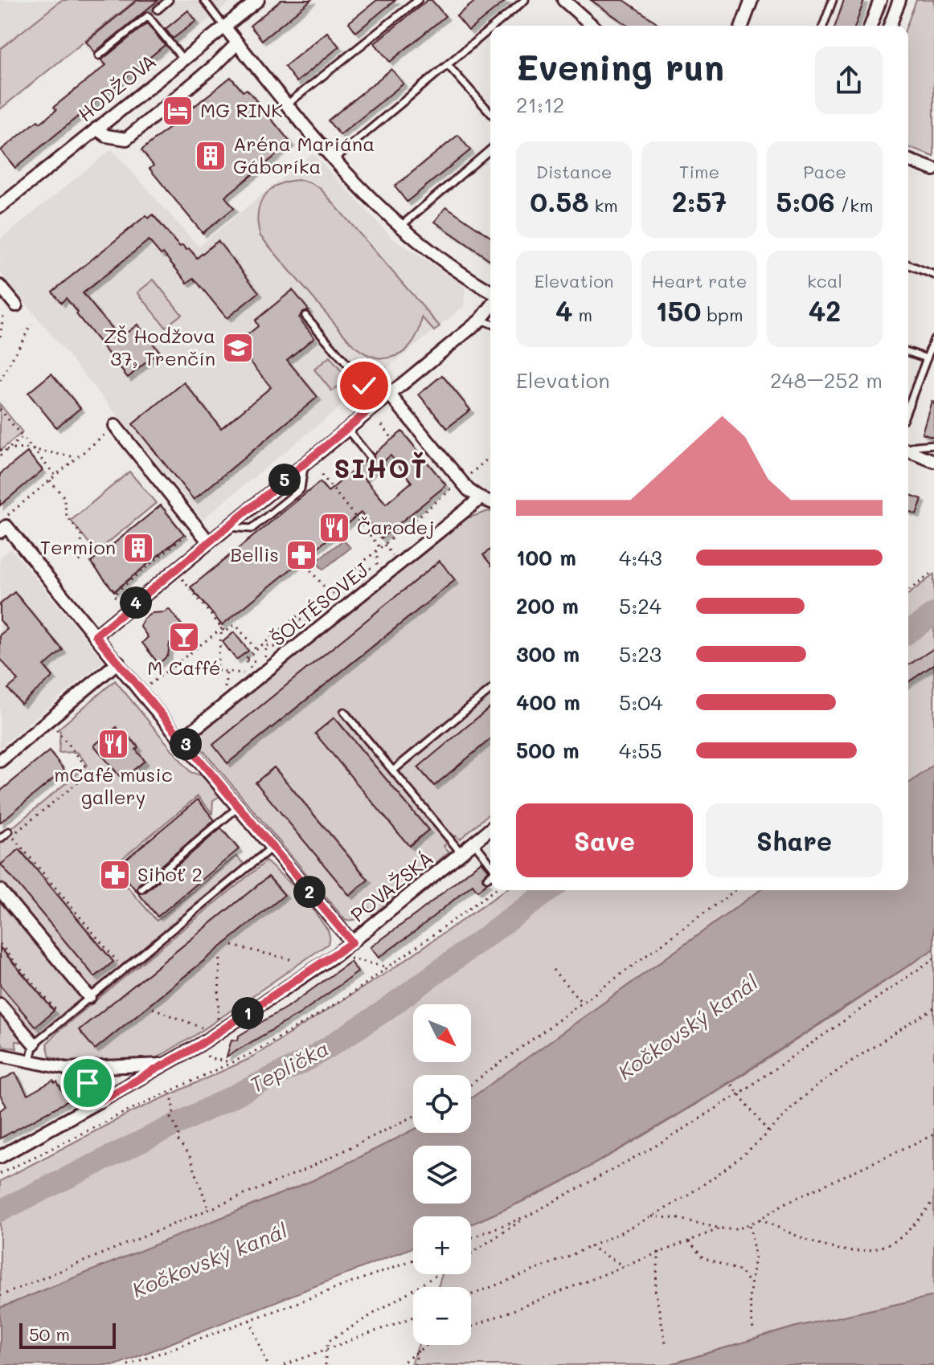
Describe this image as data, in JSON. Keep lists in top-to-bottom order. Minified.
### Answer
{"streets":{"street":["HODŽOVA","ŠOLTÉSOVEJ","POVAŽSKÁ"]},"districts":["SIHOŤ"],"water":["Kočkovský kanál","Teplička"],"places":{"hotel":["MG RINK"],"building":["Aréna Mariána Gáboríka","Termion"],"school or university":["ZŠ Hodžova 37, Trenčín"],"restaurant":["Čarodej","mCafé music gallery"],"pharmacy":["Bellis","Sihoť 2"],"bar":["M Caffé"]},"scale_bar":"50 m","north":"bottom right","page":{"heading":["Evening run","21:12"],"stats":[["Distance","0.58 km"],["Time","2:57"],["Pace","5:06 /km"],["Elevation","4 m"],["Heart rate","150 bpm"],["kcal","42"]],"chart":["Elevation","248–252 m"],"pins":["5","4","3","2","1"],"list":[{"name":"100 m","note":"4:43"},{"name":"200 m","note":"5:24"},{"name":"300 m","note":"5:23"},{"name":"400 m","note":"5:04"},{"name":"500 m","note":"4:55"}],"buttons":["Save","Share"],"map_buttons":["+","−"],"scale":"50 m"}}
